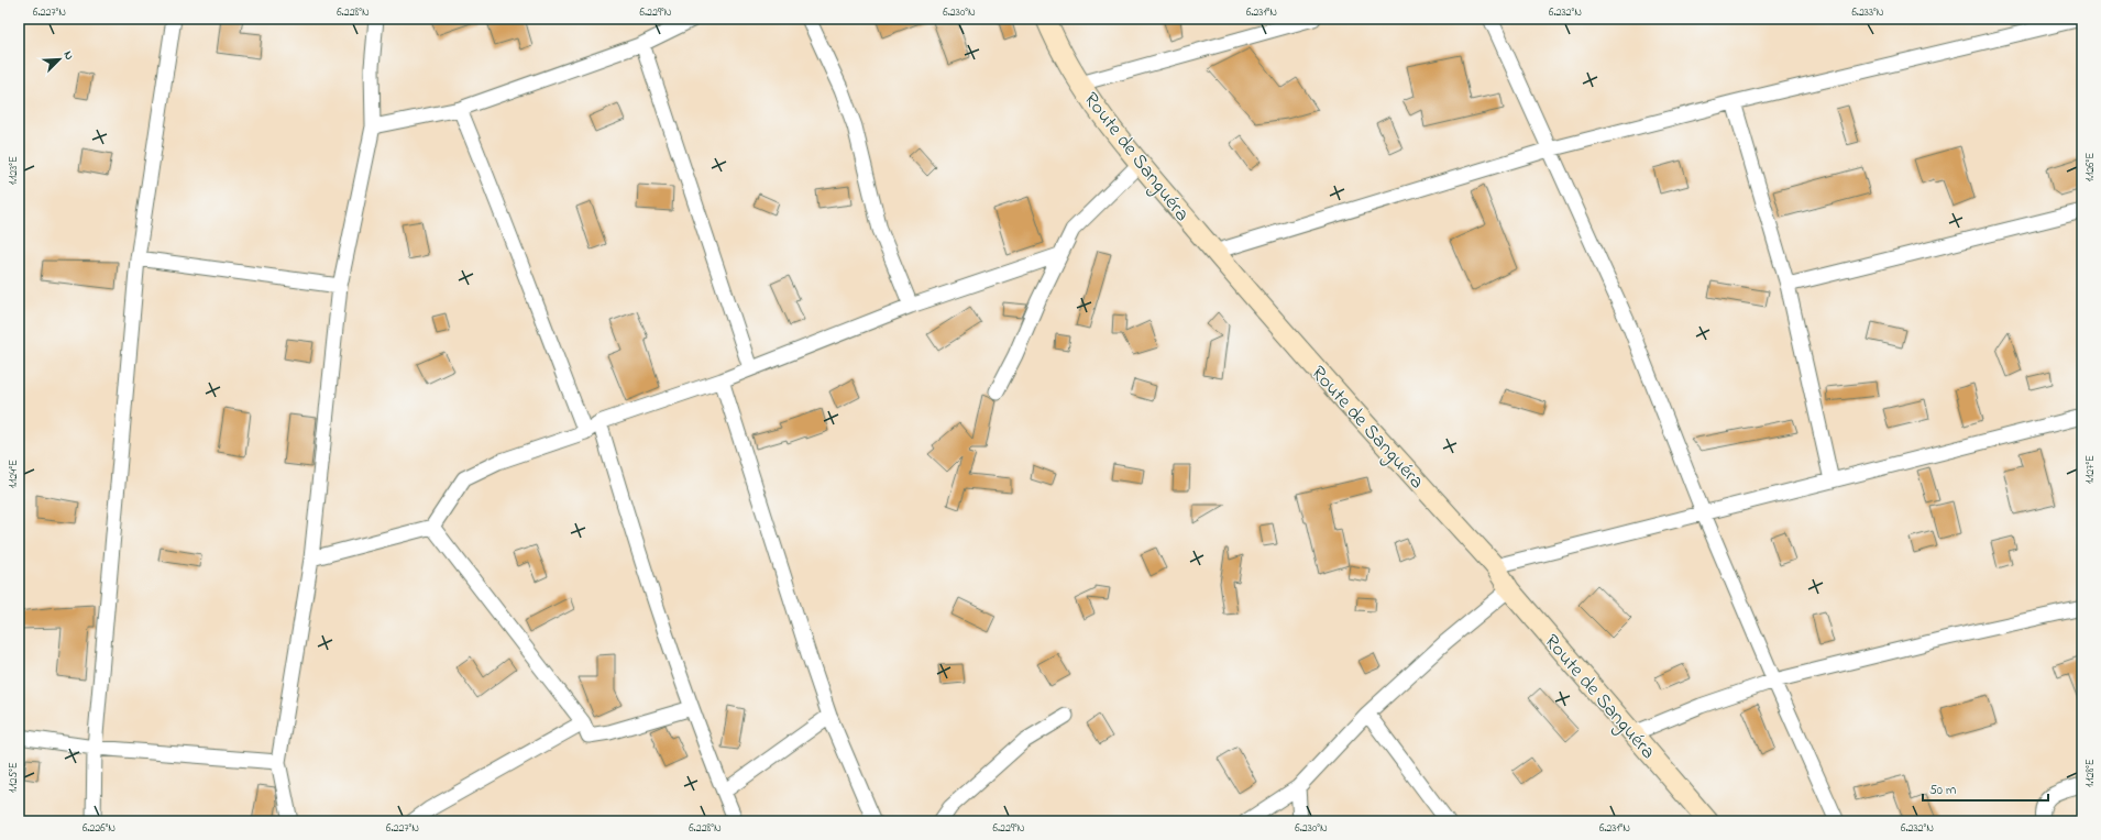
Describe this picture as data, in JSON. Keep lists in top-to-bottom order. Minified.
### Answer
{"streets":{"street":["Route de Sanguéra"]},"scale_bar":"50 m","north":"top right","coordinates":["6.227°N","6.228°N","6.229°N","6.230°N","6.231°N","6.232°N","6.233°N","1.126°E","1.123°E","1.127°E","1.124°E","1.128°E","1.125°E","6.226°N"]}
